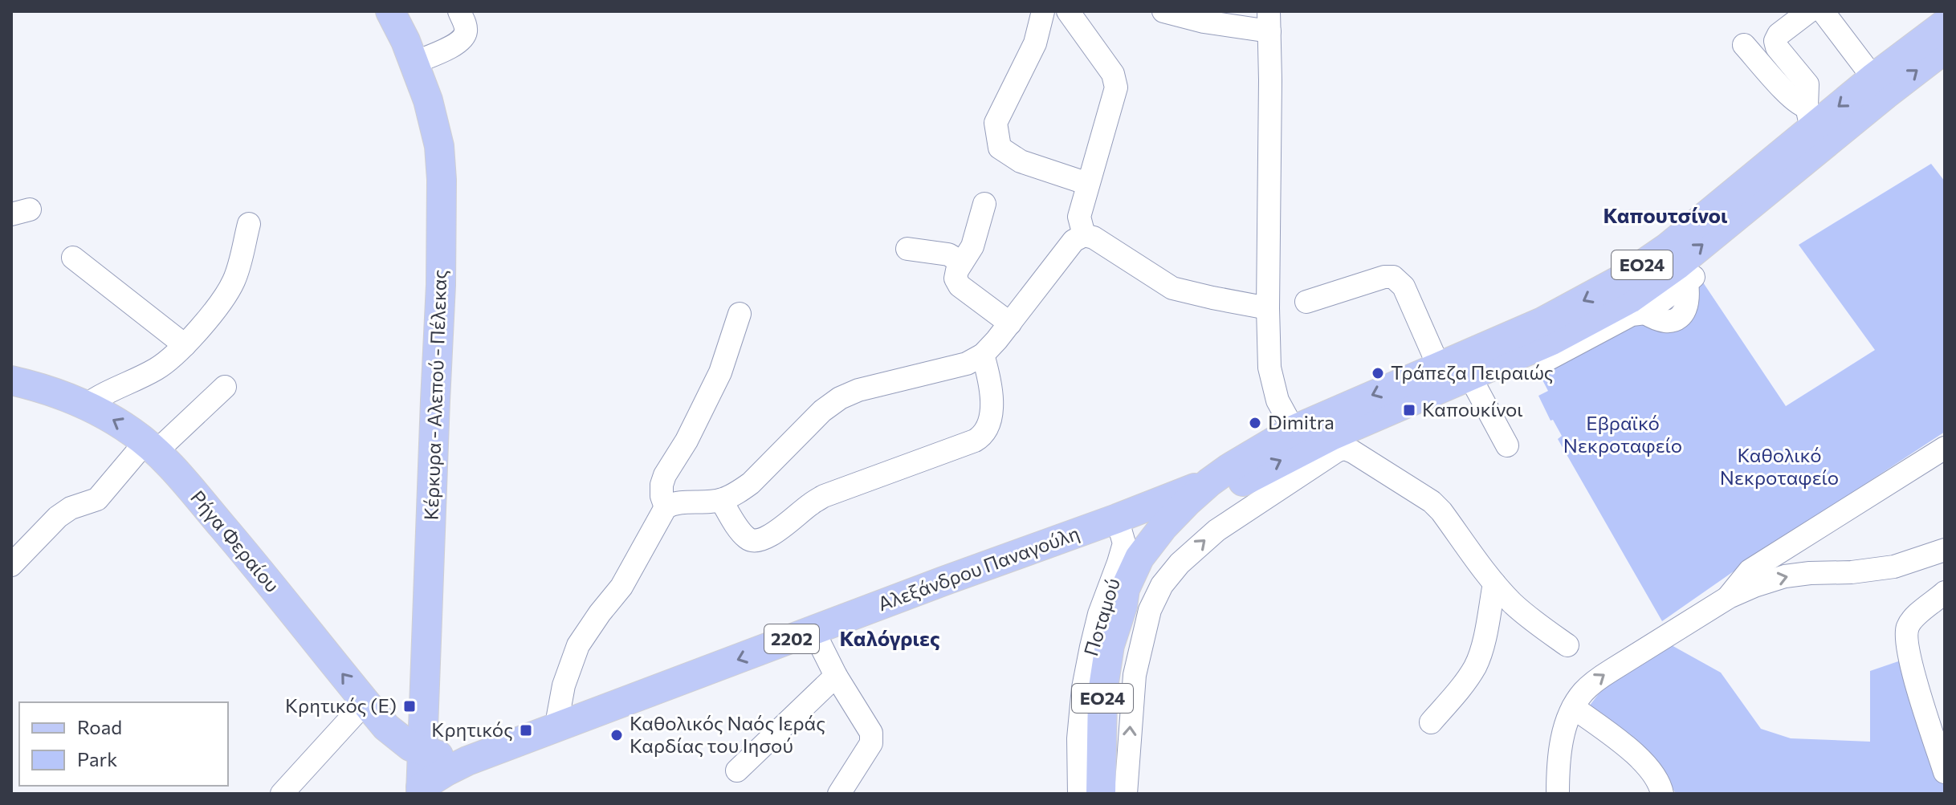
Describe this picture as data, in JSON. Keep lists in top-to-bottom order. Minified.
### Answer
{"streets":{"main road":["ΕΟ24","Κέρκυρα - Αλεπού - Πέλεκας","Ρήγα Φεραίου","Αλεξάνδρου Παναγούλη","2202"],"street":["Ποταμού"]},"crossings":[["ΕΟ24","Αλεξάνδρου Παναγούλη"],["Κέρκυρα - Αλεπού - Πέλεκας","Ρήγα Φεραίου"],["Κέρκυρα - Αλεπού - Πέλεκας","2202"],["Αλεξάνδρου Παναγούλη","Ποταμού"],["Αλεξάνδρου Παναγούλη","2202"]],"one_way":["Ρήγα Φεραίου"],"districts":["Καπουτσίνοι","Καλόγριες"],"parks":["Εβραϊκό Νεκροταφείο","Καθολικό Νεκροταφείο"],"places":{"other":["Τράπεζα Πειραιώς","Dimitra","Καθολικός Ναός Ιεράς Καρδίας του Ιησού"],"transit":["Καπουκίνοι","Κρητικός (E)","Κρητικός"]},"legend":["Road","Park"]}
